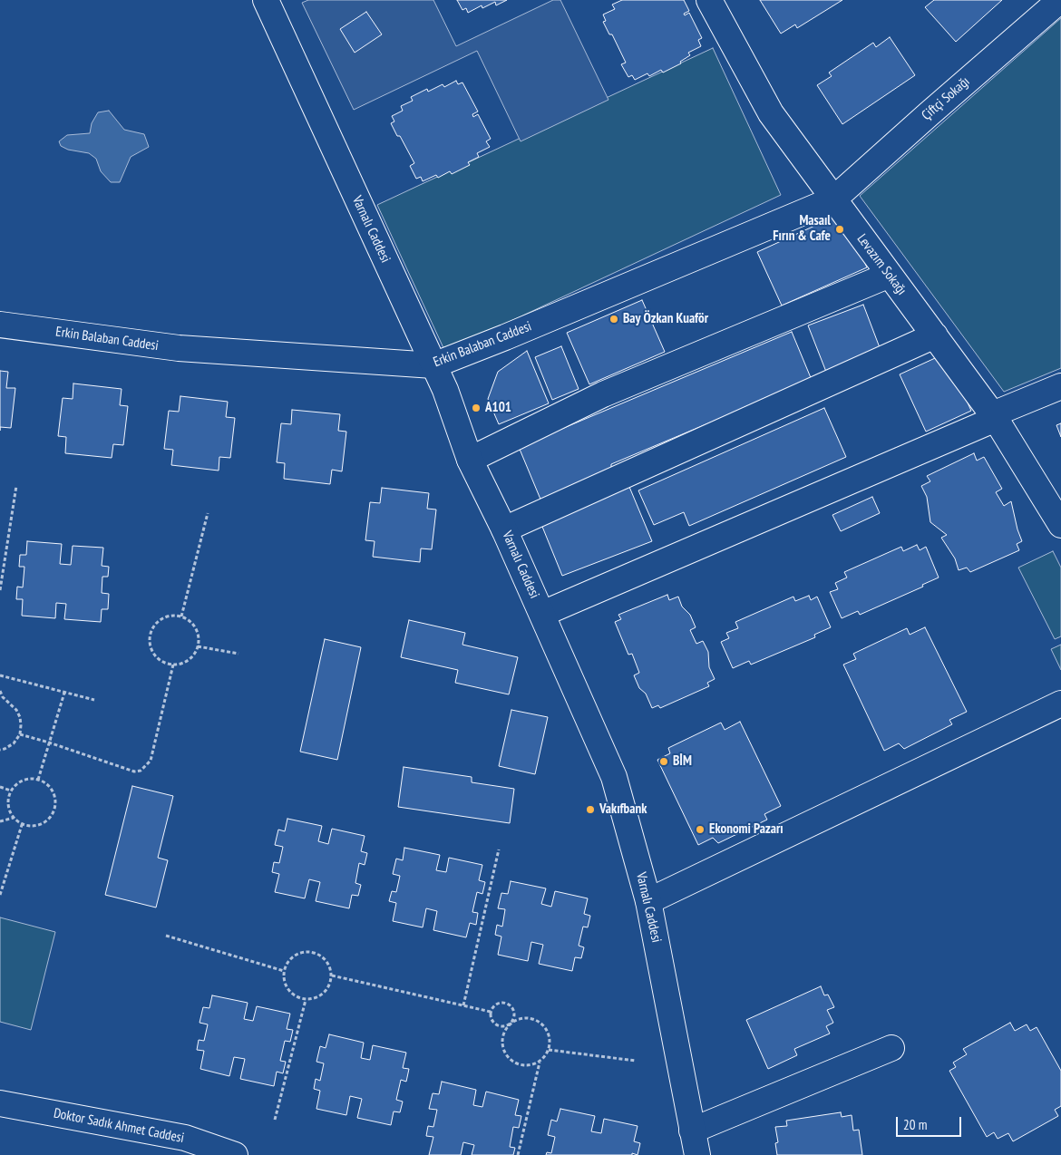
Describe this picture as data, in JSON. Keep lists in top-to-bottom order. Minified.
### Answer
{"streets":{"street":["Çiftçi Sokağı","Varnalı Caddesi","Levazım Sokağı","Erkin Balaban Caddesi","Doktor Sadık Ahmet Caddesi"]},"crossings":[["Çiftçi Sokağı","Levazım Sokağı"],["Çiftçi Sokağı","Erkin Balaban Caddesi"],["Varnalı Caddesi","Erkin Balaban Caddesi"],["Levazım Sokağı","Erkin Balaban Caddesi"]],"places":["Masaıl Fırın & Cafe","Bay Özkan Kuaför","A101","BİM","Vakıfbank","Ekonomi Pazarı"],"scale_bar":"20 m"}
